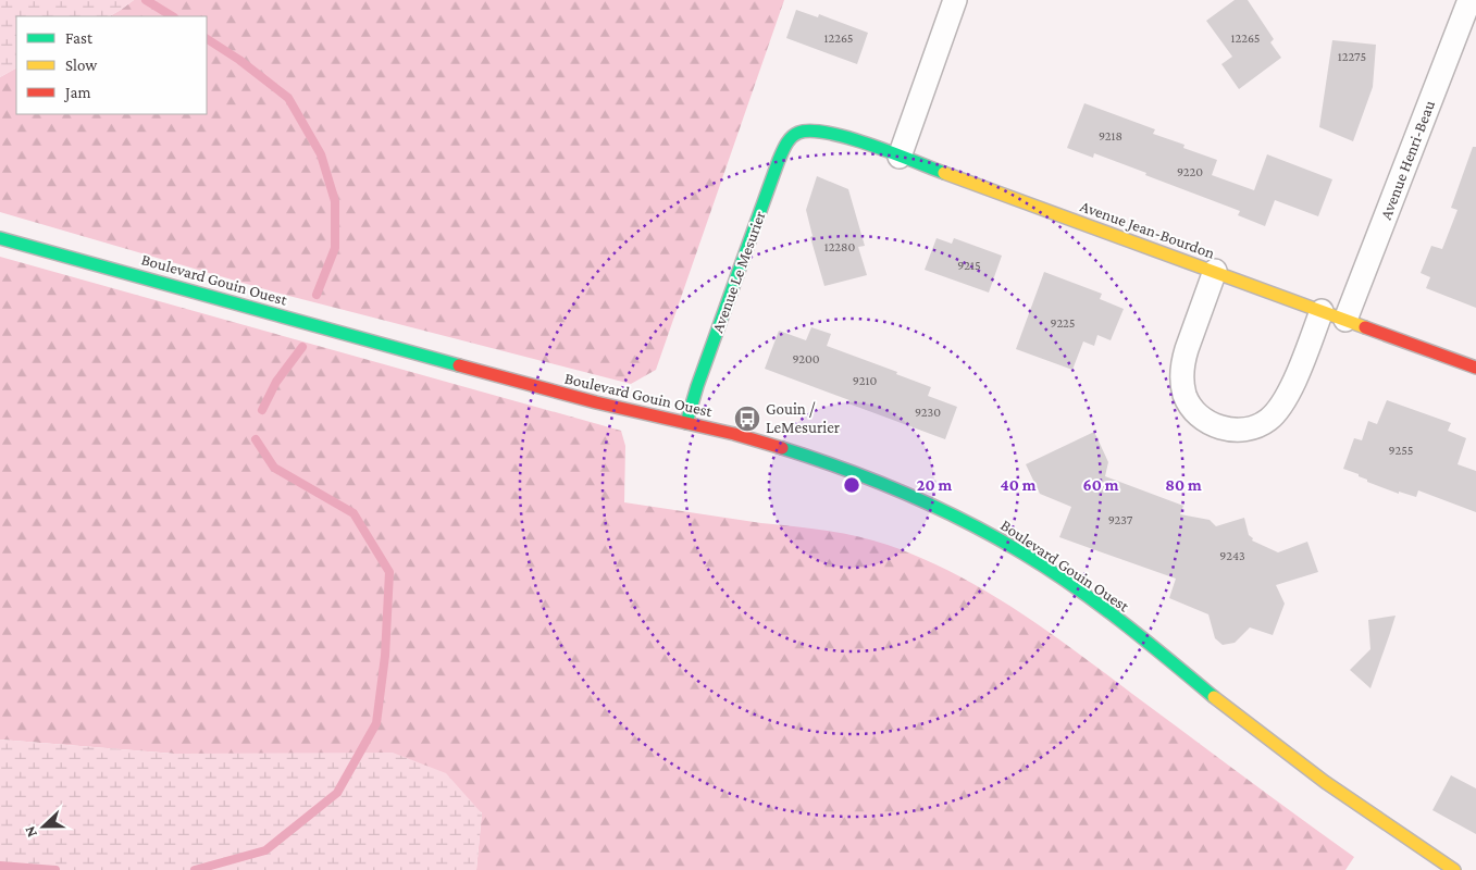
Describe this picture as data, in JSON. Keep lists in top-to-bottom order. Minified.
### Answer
{"streets":{"street":["Avenue Henri-Beau","Avenue Jean-Bourdon","Avenue Le Mesurier","Boulevard Gouin Ouest"]},"crossings":[["Avenue Henri-Beau","Avenue Jean-Bourdon"],["Avenue Jean-Bourdon","Avenue Le Mesurier"],["Avenue Le Mesurier","Boulevard Gouin Ouest"]],"places":{"bus stop":["Gouin / LeMesurier"]},"house_numbers":["12265","12265","12275","9218","9220","12280","9215","9225","9200","9210","9230","9255","9237","9243"],"legend":["Fast","Slow","Jam"],"north":"left","rings":["20 m","40 m","60 m","80 m"]}
